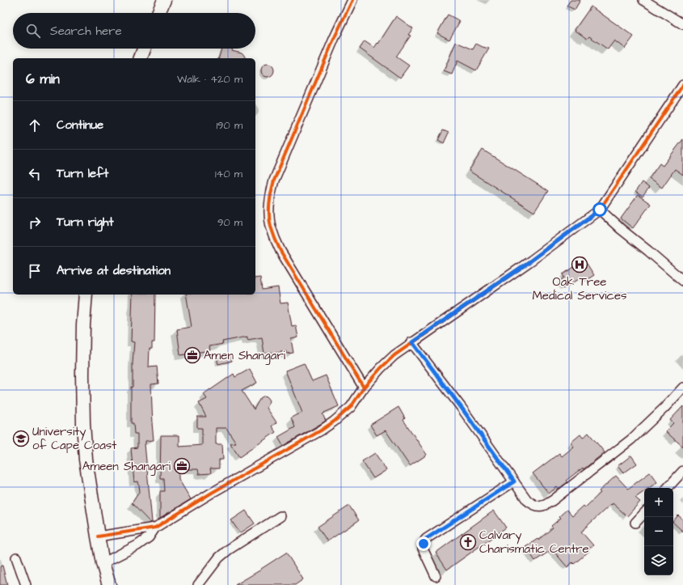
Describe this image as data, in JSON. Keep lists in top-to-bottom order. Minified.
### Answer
{"places":{"hospital":["Oak Tree Medical Services"],"office":["Amen Shangari","Ameen Shangari"],"school or university":["University of Cape Coast"],"church":["Calvary Charismatic Centre"]},"page":{"search":"Search here","heading":["6 min","Walk · 420 m"],"list":[["Continue","190 m"],["Turn left","140 m"],["Turn right","90 m"],"Arrive at destination"],"map_buttons":["+","−"]}}
